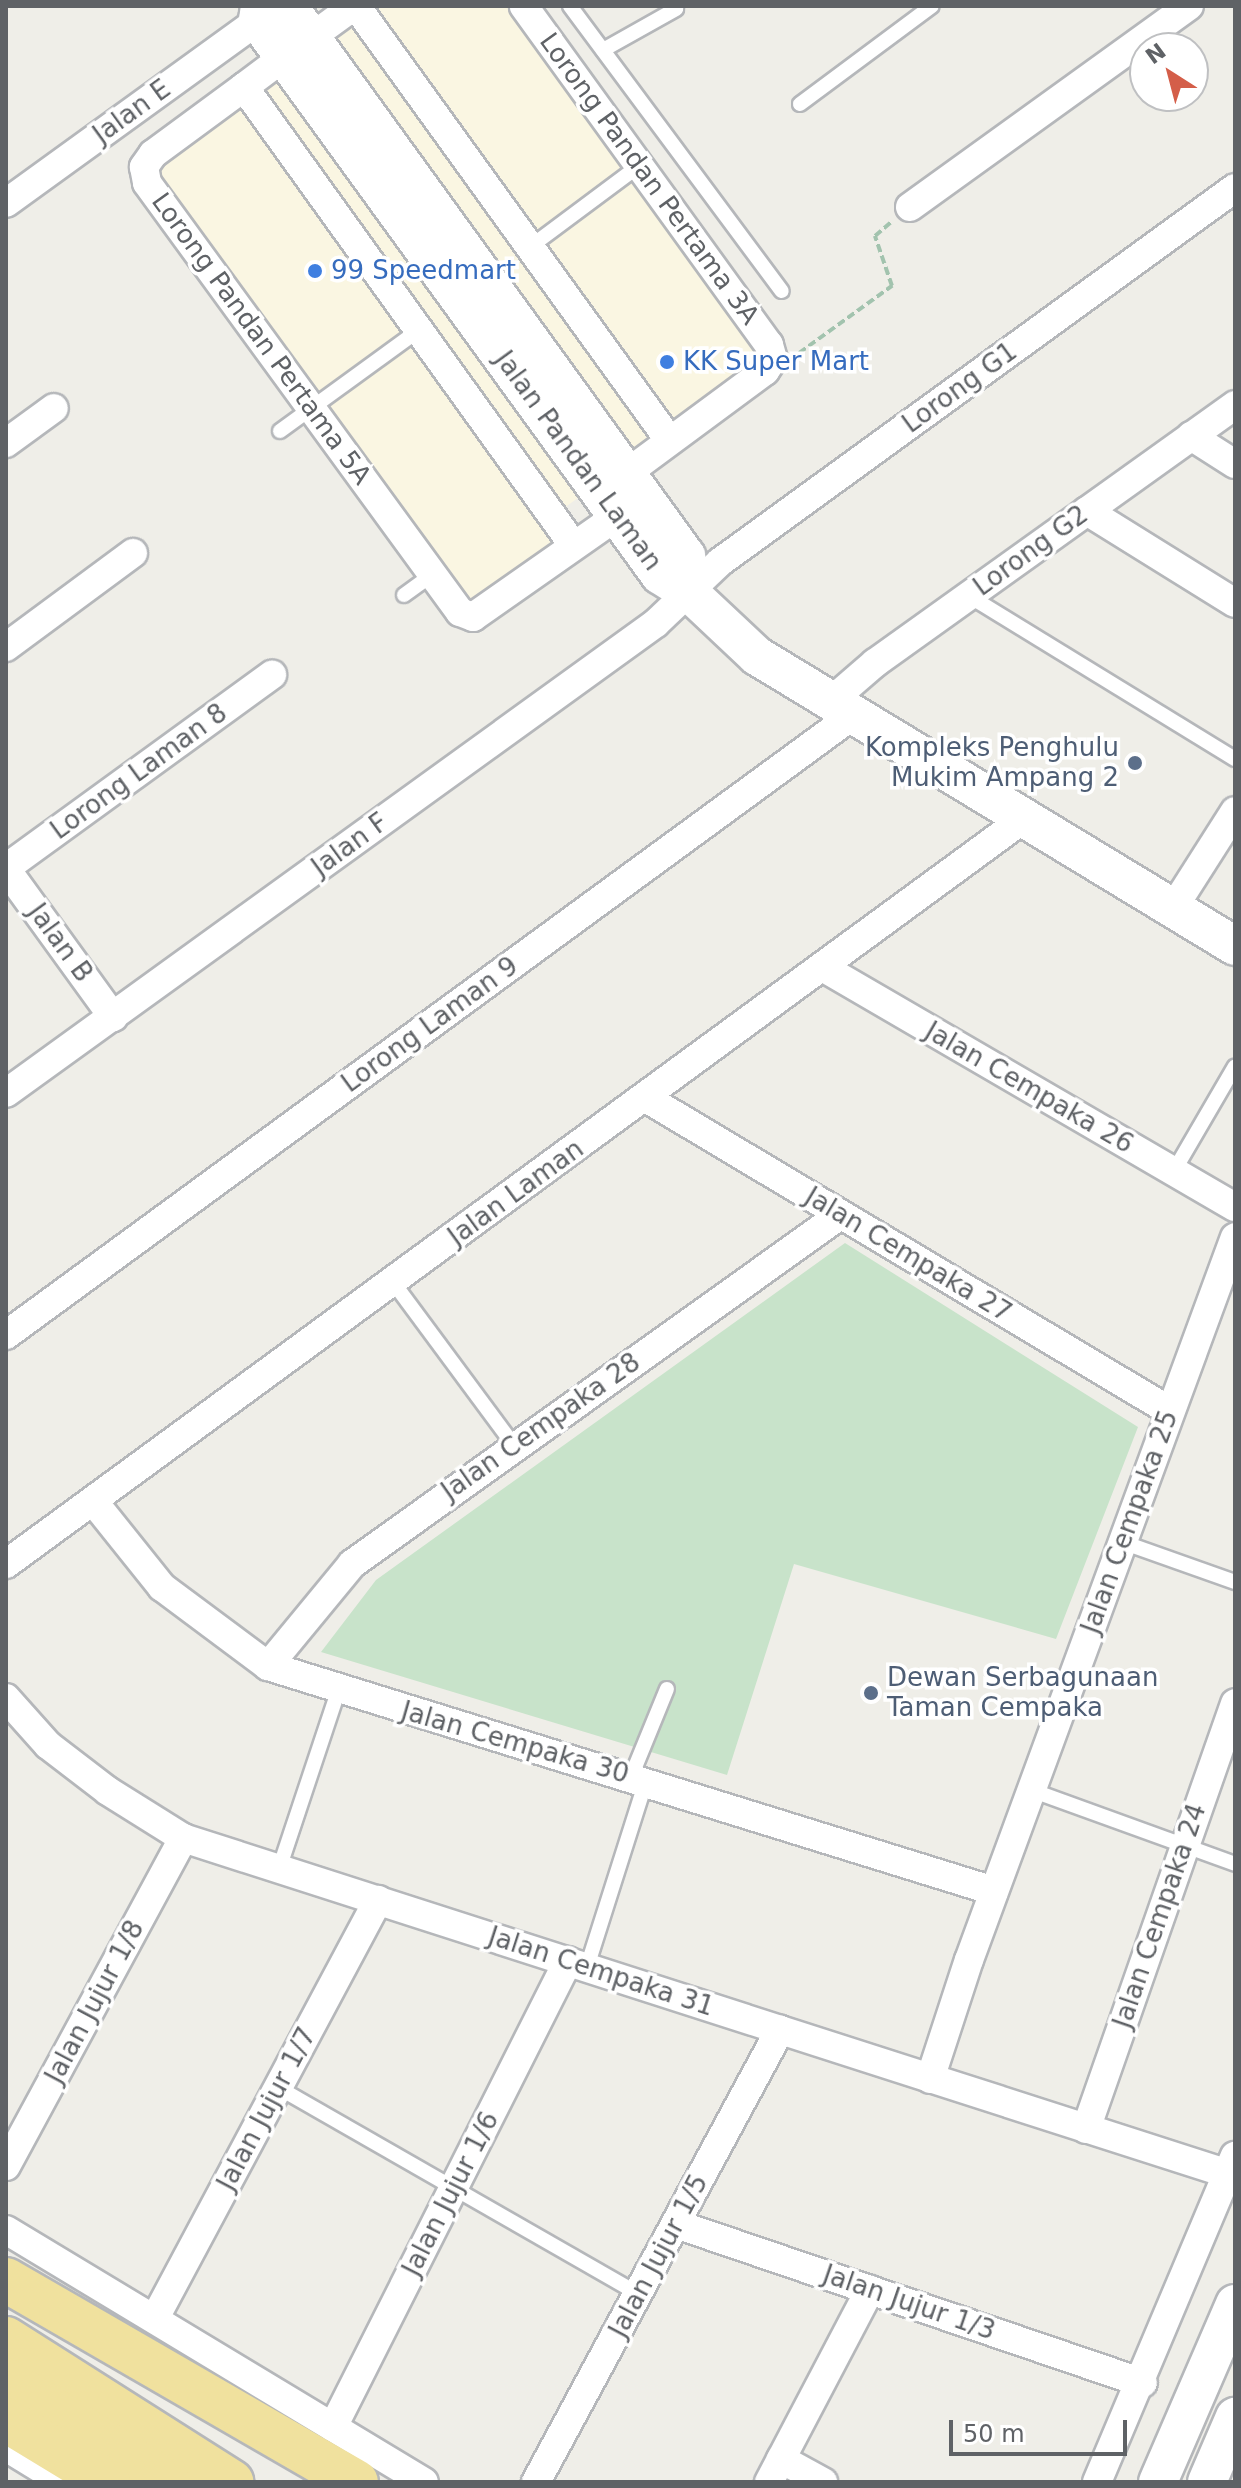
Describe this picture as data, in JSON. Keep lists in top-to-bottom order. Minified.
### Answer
{"streets":{"street":["Jalan E","Lorong Pandan Pertama 3A","Lorong Pandan Pertama 5A","Lorong G1","Jalan Pandan Laman","Lorong G2","Lorong Laman 8","Jalan F","Jalan B","Lorong Laman 9","Jalan Cempaka 26","Jalan Laman","Jalan Cempaka 27","Jalan Cempaka 28","Jalan Cempaka 25","Jalan Cempaka 30","Jalan Cempaka 24","Jalan Cempaka 31","Jalan Jujur 1/8","Jalan Jujur 1/7","Jalan Jujur 1/6","Jalan Jujur 1/5","Jalan Jujur 1/3"]},"crossings":[["Jalan E","Jalan Pandan Laman"],["Lorong Pandan Pertama 5A","Jalan Pandan Laman"],["Lorong G1","Jalan Pandan Laman"],["Lorong G1","Jalan F"],["Jalan Pandan Laman","Jalan F"],["Lorong G2","Lorong Laman 9"],["Lorong Laman 8","Jalan B"],["Jalan F","Jalan B"],["Jalan Cempaka 26","Jalan Laman"],["Jalan Laman","Jalan Cempaka 27"],["Jalan Laman","Jalan Cempaka 30"],["Jalan Cempaka 27","Jalan Cempaka 28"],["Jalan Cempaka 27","Jalan Cempaka 25"],["Jalan Cempaka 28","Jalan Cempaka 30"],["Jalan Cempaka 25","Jalan Cempaka 30"],["Jalan Cempaka 25","Jalan Cempaka 31"],["Jalan Cempaka 24","Jalan Cempaka 31"],["Jalan Cempaka 31","Jalan Jujur 1/8"],["Jalan Cempaka 31","Jalan Jujur 1/7"],["Jalan Cempaka 31","Jalan Jujur 1/6"],["Jalan Cempaka 31","Jalan Jujur 1/5"],["Jalan Jujur 1/5","Jalan Jujur 1/3"]],"places":["99 Speedmart","KK Super Mart","Kompleks Penghulu Mukim Ampang 2","Dewan Serbagunaan Taman Cempaka"],"scale_bar":"50 m","north":"top left"}
